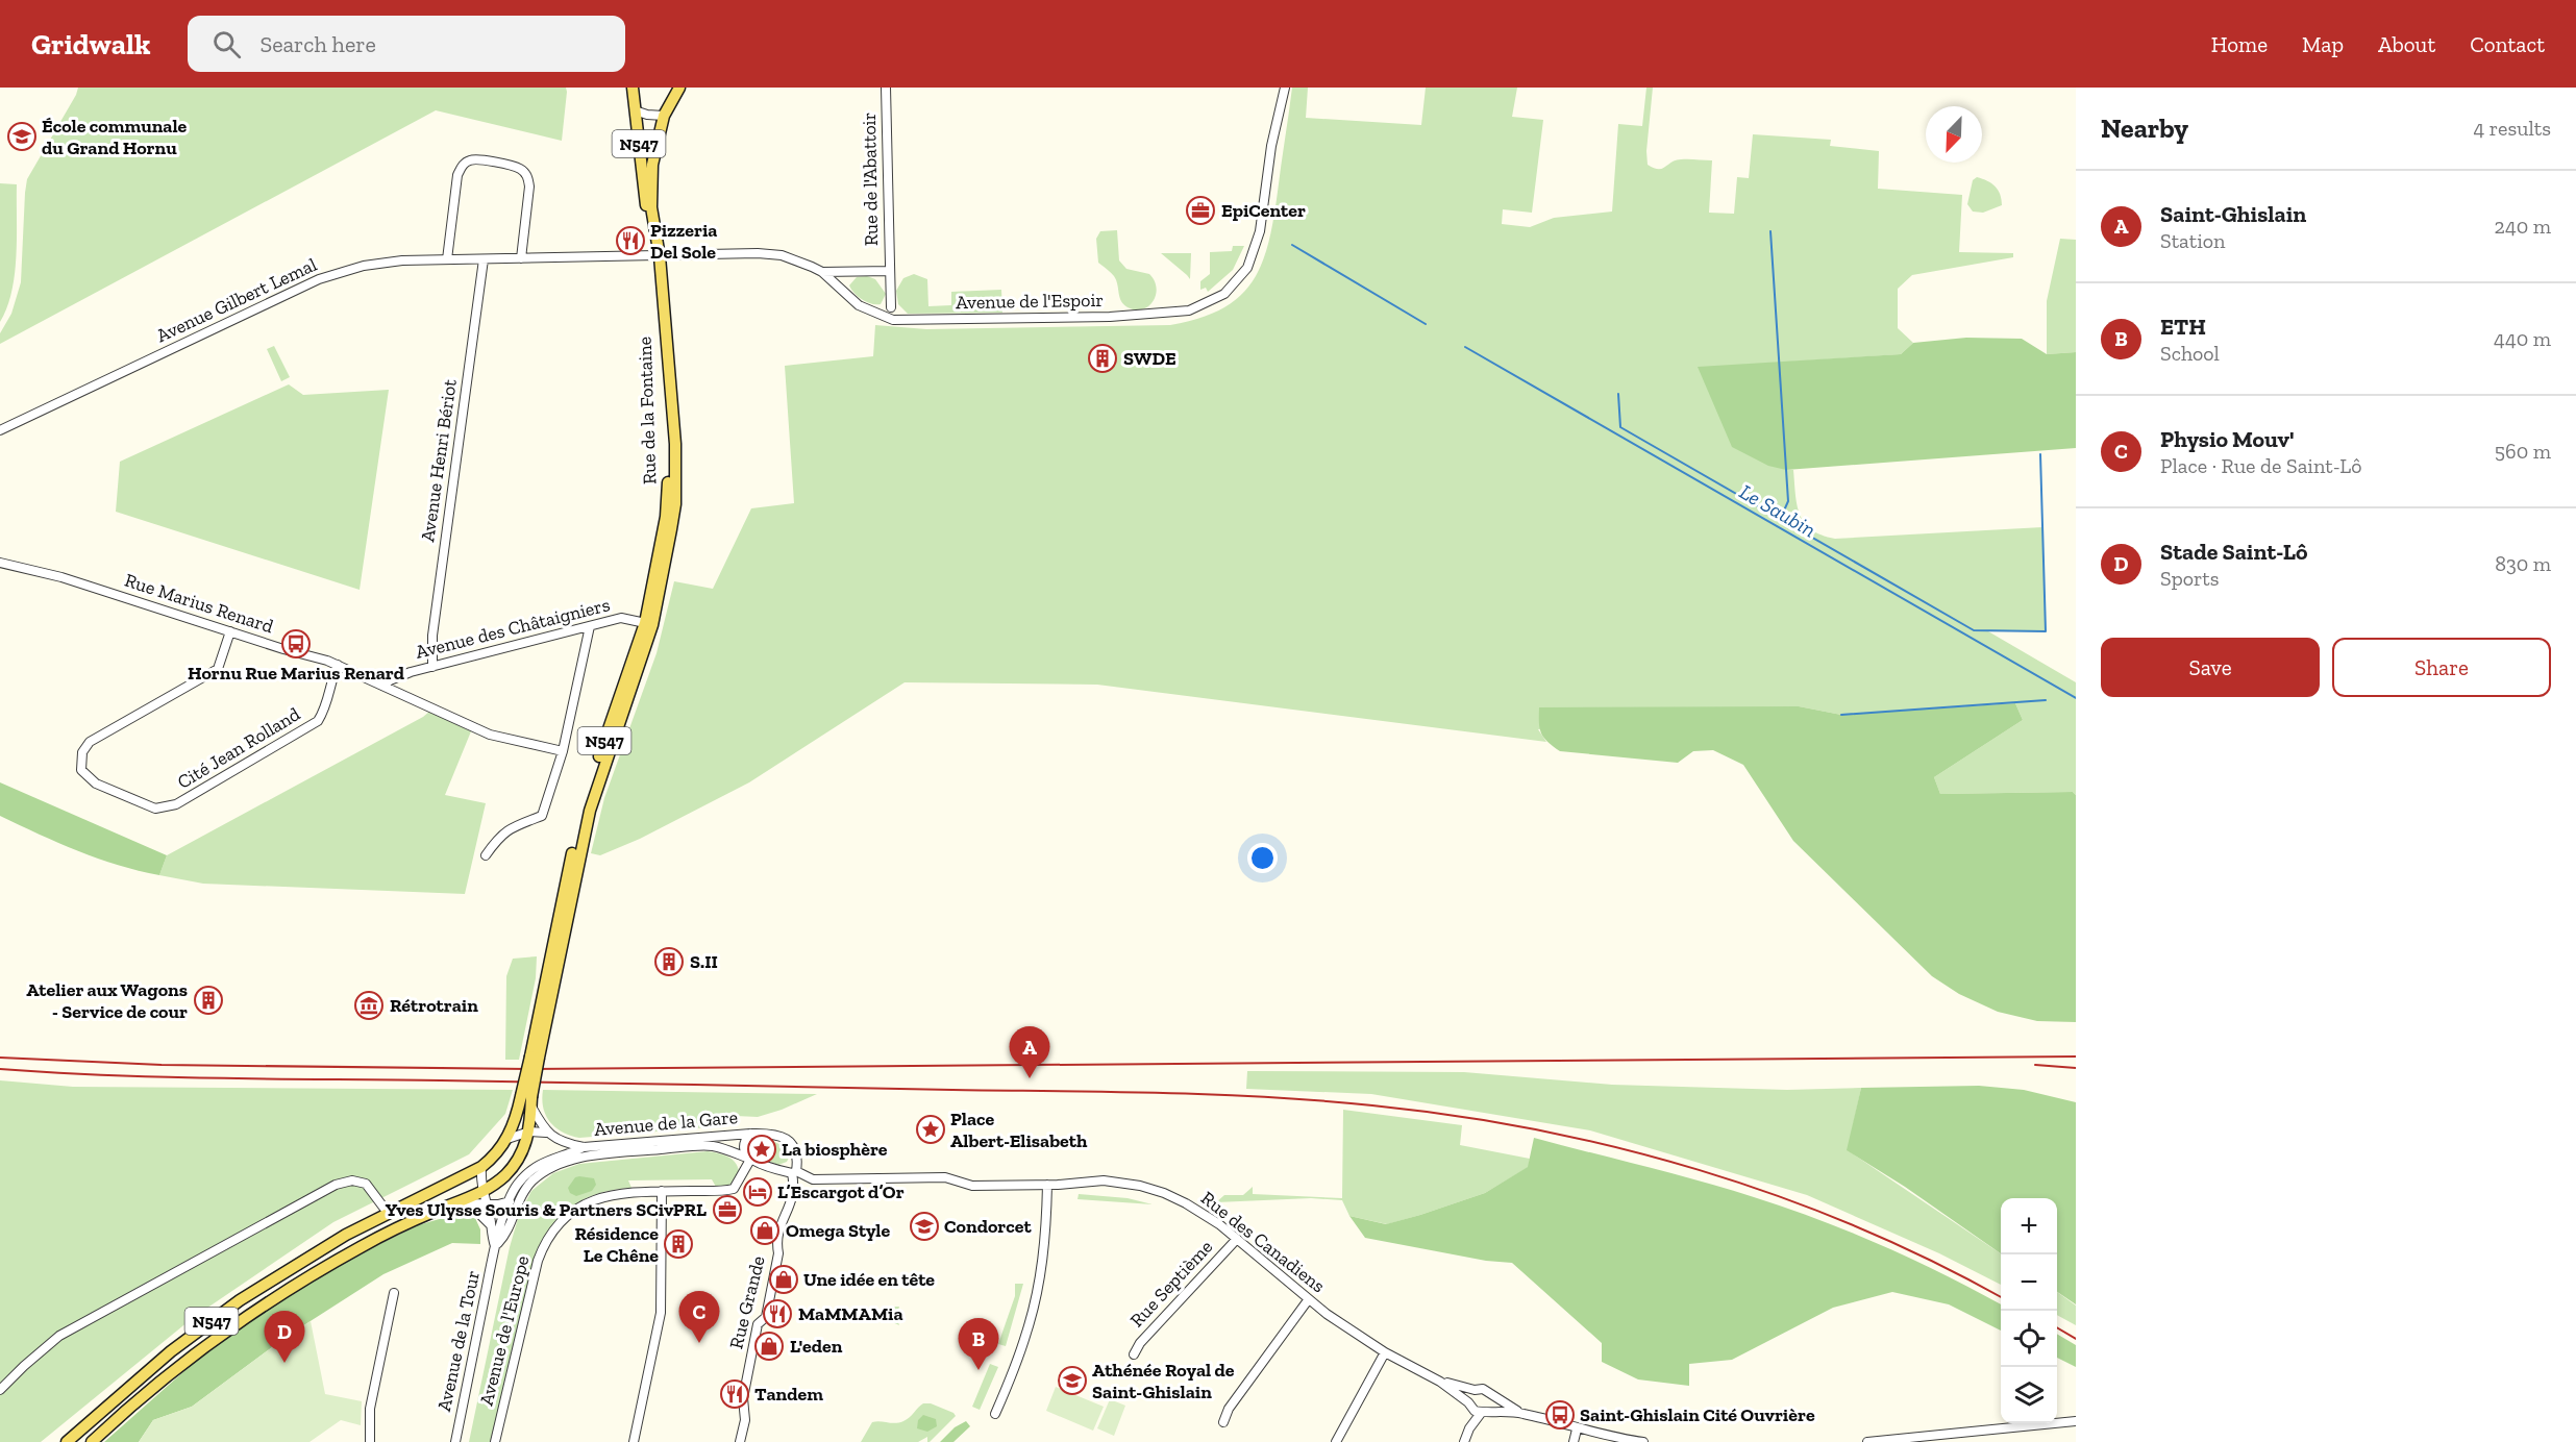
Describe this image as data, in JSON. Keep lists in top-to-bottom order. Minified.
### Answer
{"streets":{"main road":["N547","Rue de la Fontaine"],"street":["Rue de l'Abattoir","Avenue Gilbert Lemal","Avenue de l'Espoir","Avenue Henri Bériot","Rue Marius Renard","Avenue des Châtaigniers","Cité Jean Rolland","Avenue de la Gare","Rue des Canadiens","Rue Septième","Rue Grande","Avenue de l'Europe","Avenue de la Tour"]},"crossings":[["N547","Rue de la Fontaine"],["N547","Avenue de la Gare"],["N547","Avenue de la Tour"],["Rue de l'Abattoir","Avenue de l'Espoir"],["Avenue Gilbert Lemal","Avenue de l'Espoir"],["Avenue Gilbert Lemal","Rue de la Fontaine"],["Avenue Gilbert Lemal","Avenue Henri Bériot"],["Avenue de l'Espoir","Rue de la Fontaine"],["Rue de la Fontaine","Avenue des Châtaigniers"],["Avenue Henri Bériot","Avenue des Châtaigniers"],["Rue Marius Renard","Avenue des Châtaigniers"],["Rue Marius Renard","Cité Jean Rolland"],["Avenue de la Gare","Rue Grande"],["Avenue de la Gare","Avenue de l'Europe"],["Avenue de la Gare","Avenue de la Tour"],["Rue des Canadiens","Rue Septième"]],"water":["Le Saubin"],"places":{"school or university":["École communale du Grand Hornu","Condorcet","Athénée Royal de Saint-Ghislain"],"office":["EpiCenter","Yves Ulysse Souris & Partners SCivPRL"],"restaurant":["Pizzeria Del Sole","MaMMAMia","Tandem"],"building":["SWDE","S.II","Atelier aux Wagons - Service de cour","Résidence Le Chêne"],"bus stop":["Hornu Rue Marius Renard","Saint-Ghislain Cité Ouvrière"],"museum":["Rétrotrain"],"place":["Place Albert-Elisabeth","La biosphère"],"hotel":["L’Escargot d’Or"],"shop":["Omega Style","Une idée en tête","L'eden"]},"north":"bottom left","page":{"header":"Gridwalk","search":"Search here","nav":["Home","Map","About","Contact"],"heading":["Nearby","4 results"],"list":[{"mark":"A","name":"Saint-Ghislain","note":"Station","value":"240 m"},{"mark":"B","name":"ETH","note":"School","value":"440 m"},{"mark":"C","name":"Physio Mouv'","note":"Place · Rue de Saint-Lô","value":"560 m"},{"mark":"D","name":"Stade Saint-Lô","note":"Sports","value":"830 m"}],"buttons":["Save","Share"],"pins":["A","C","D","B"],"map_buttons":["+","−"]}}
